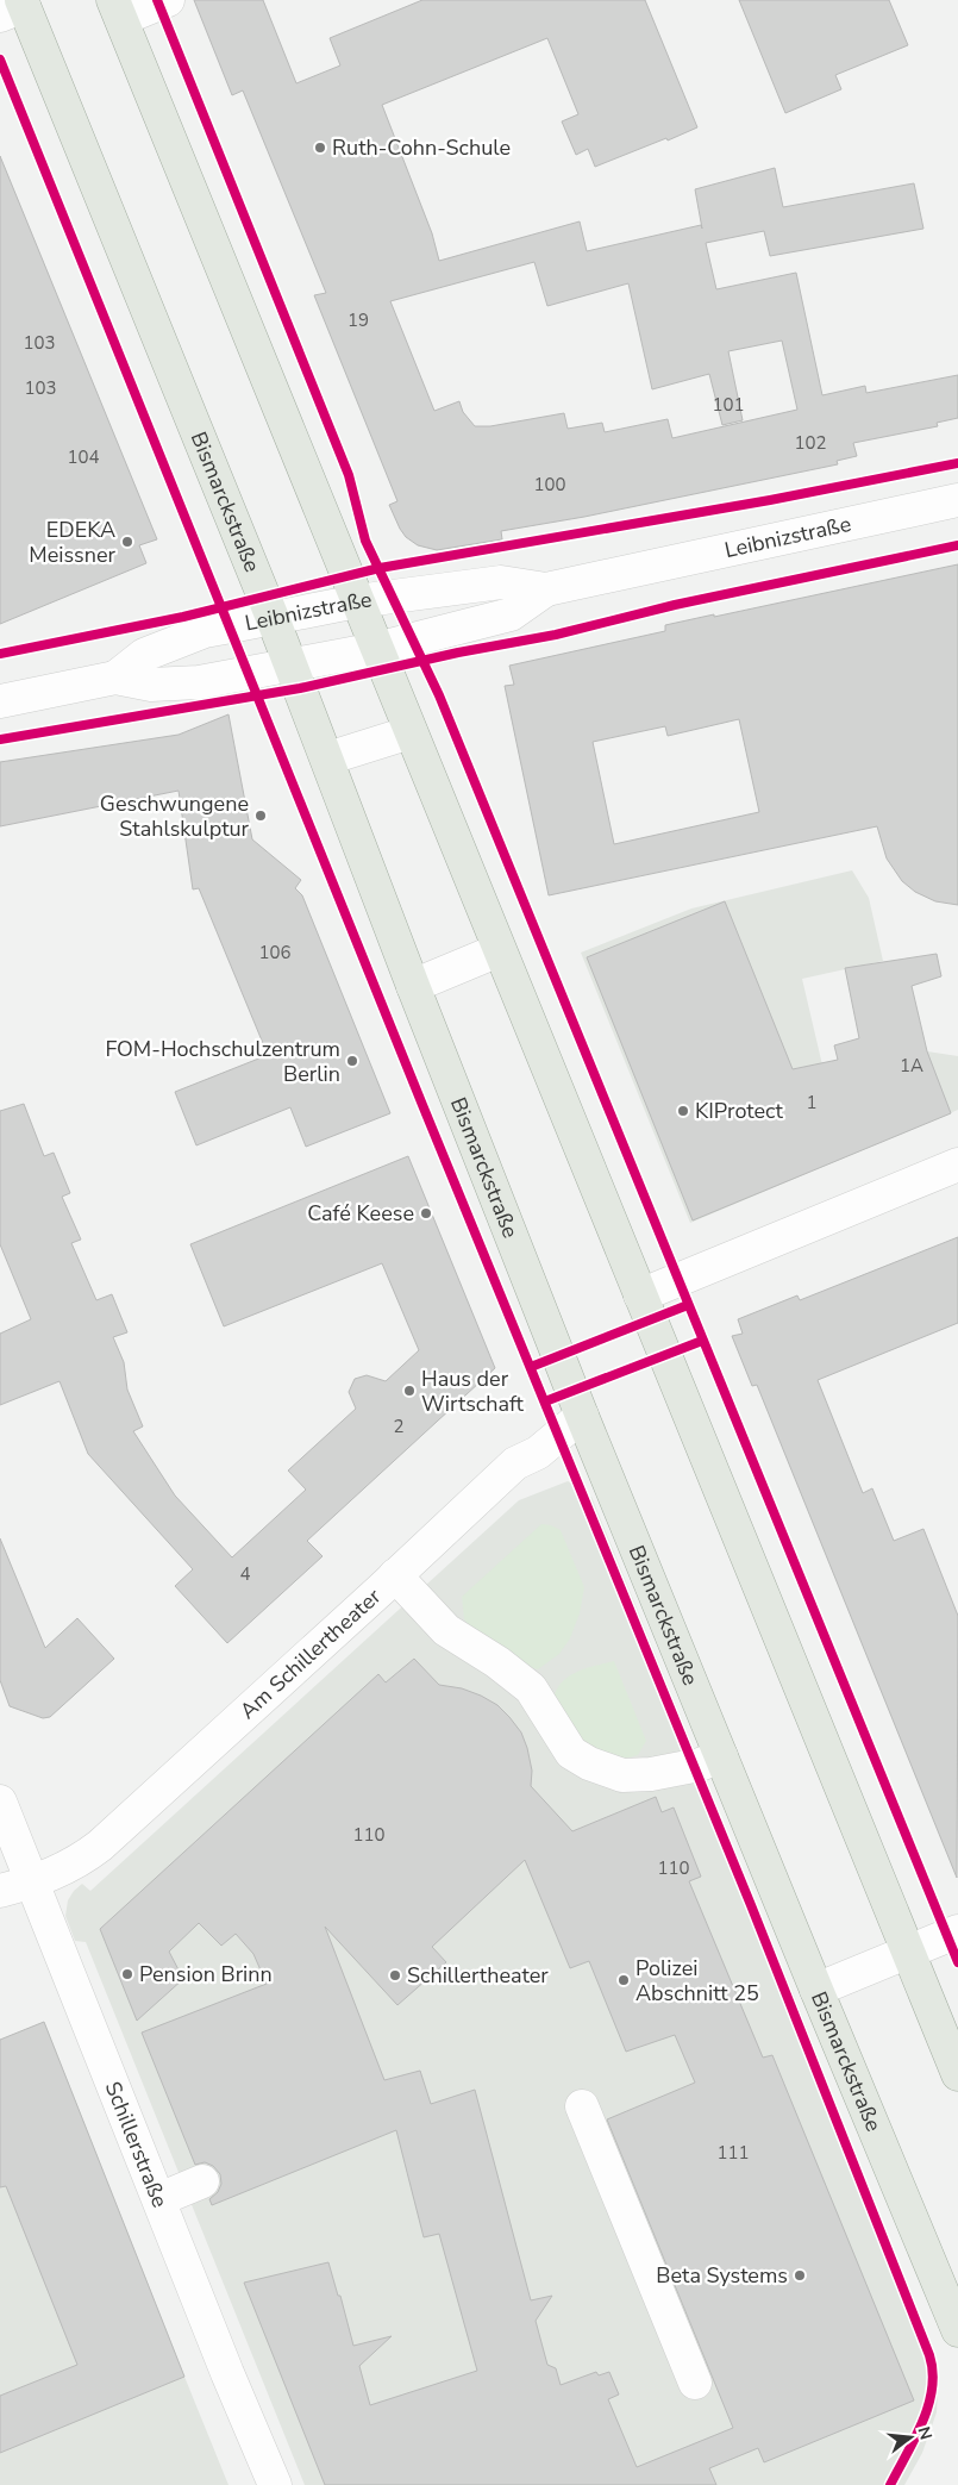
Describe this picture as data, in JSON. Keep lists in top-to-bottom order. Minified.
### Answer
{"streets":{"main road":["Bismarckstraße"],"street":["Leibnizstraße","Am Schillertheater","Schillerstraße"]},"crossings":[["Bismarckstraße","Leibnizstraße"],["Bismarckstraße","Am Schillertheater"],["Am Schillertheater","Schillerstraße"]],"places":["Ruth-Cohn-Schule","EDEKA Meissner","Geschwungene Stahlskulptur","FOM-Hochschulzentrum Berlin","KIProtect","Café Keese","Haus der Wirtschaft","Pension Brinn","Schillertheater","Polizei Abschnitt 25","Beta Systems"],"house_numbers":["19","103","103","101","102","104","100","106","1A","1","2","4","110","110","111"],"north":"right"}
